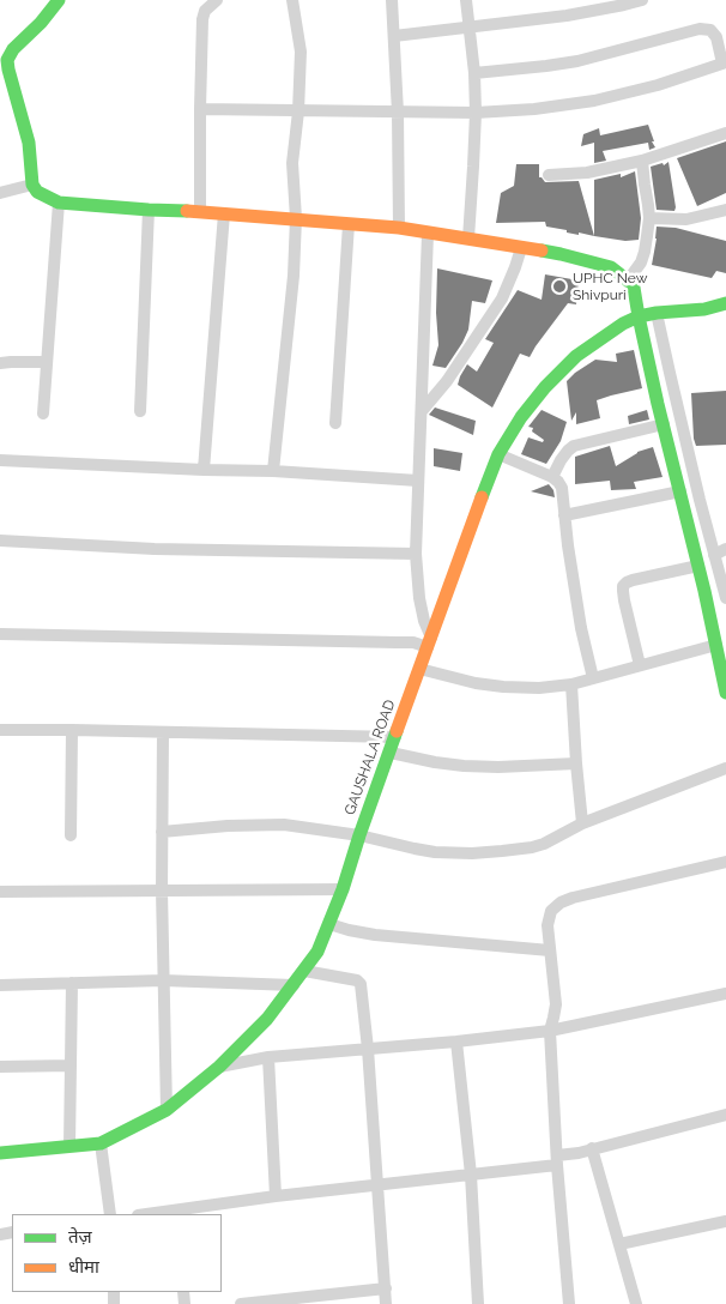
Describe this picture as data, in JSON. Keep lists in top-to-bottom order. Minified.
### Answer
{"streets":{"street":["GAUSHALA ROAD"]},"places":["UPHC New Shivpuri"],"legend":["तेज़","धीमा"]}
